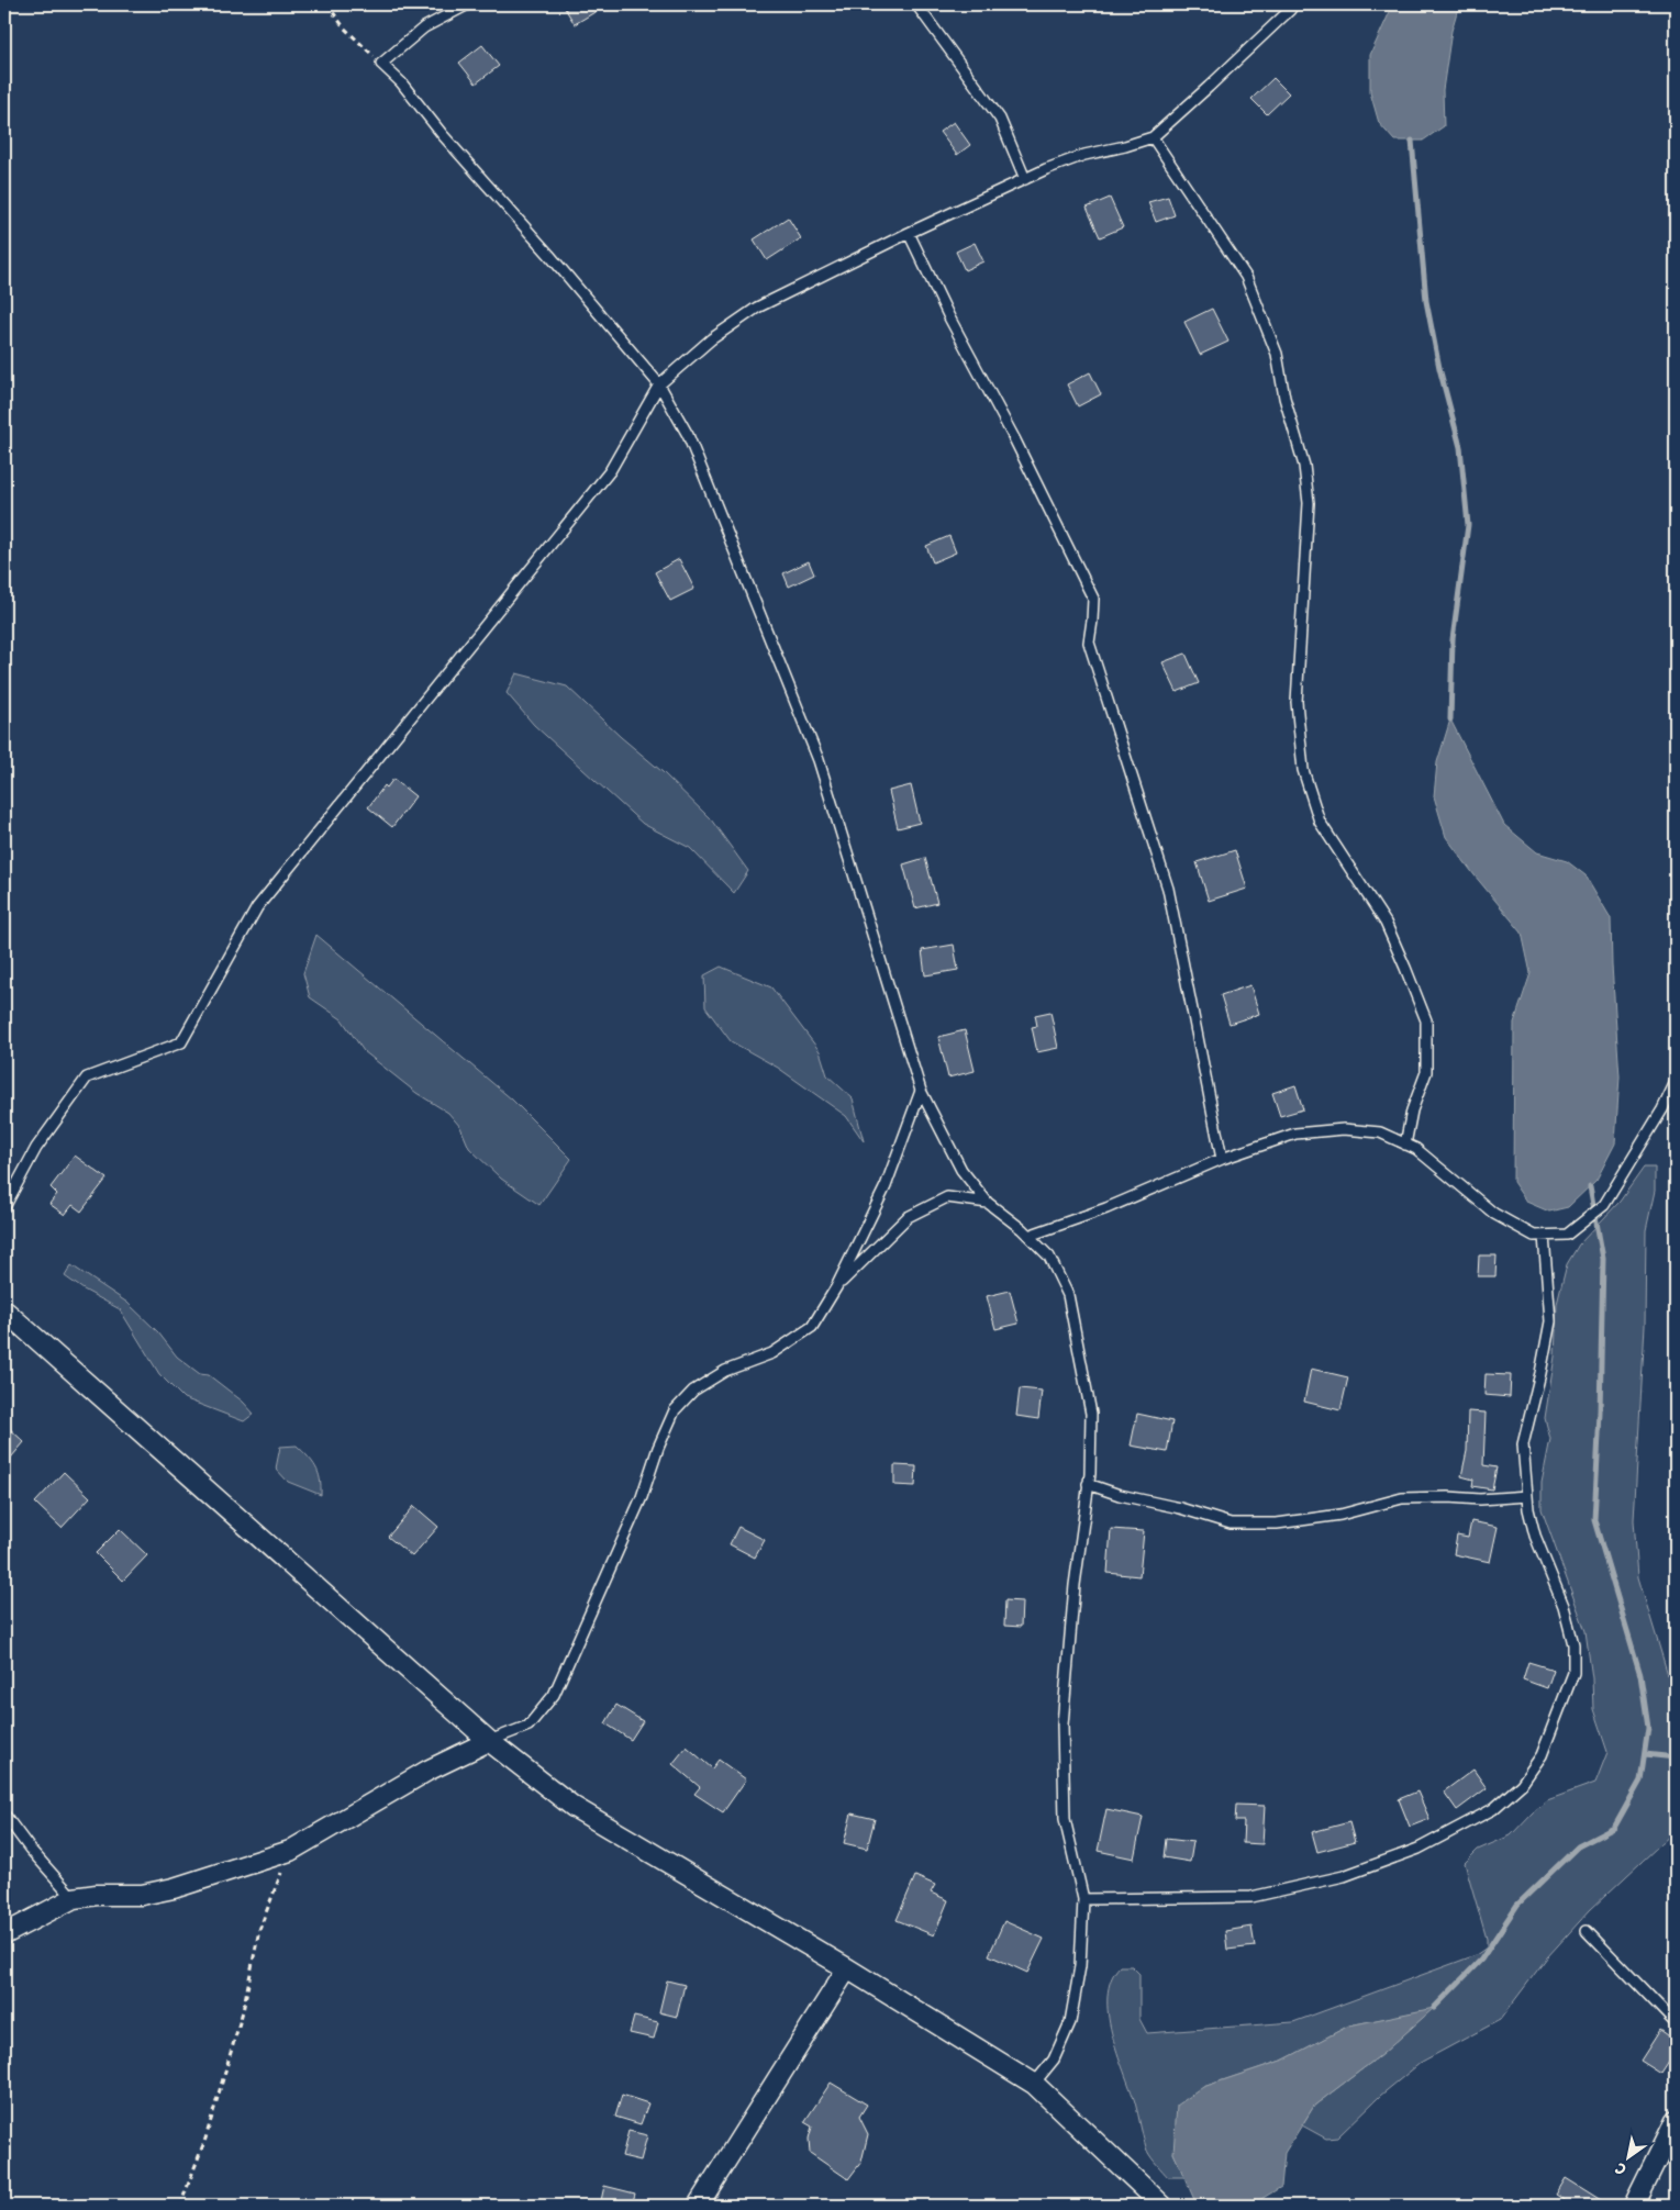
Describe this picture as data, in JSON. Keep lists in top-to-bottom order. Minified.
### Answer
{"north":"bottom left"}
